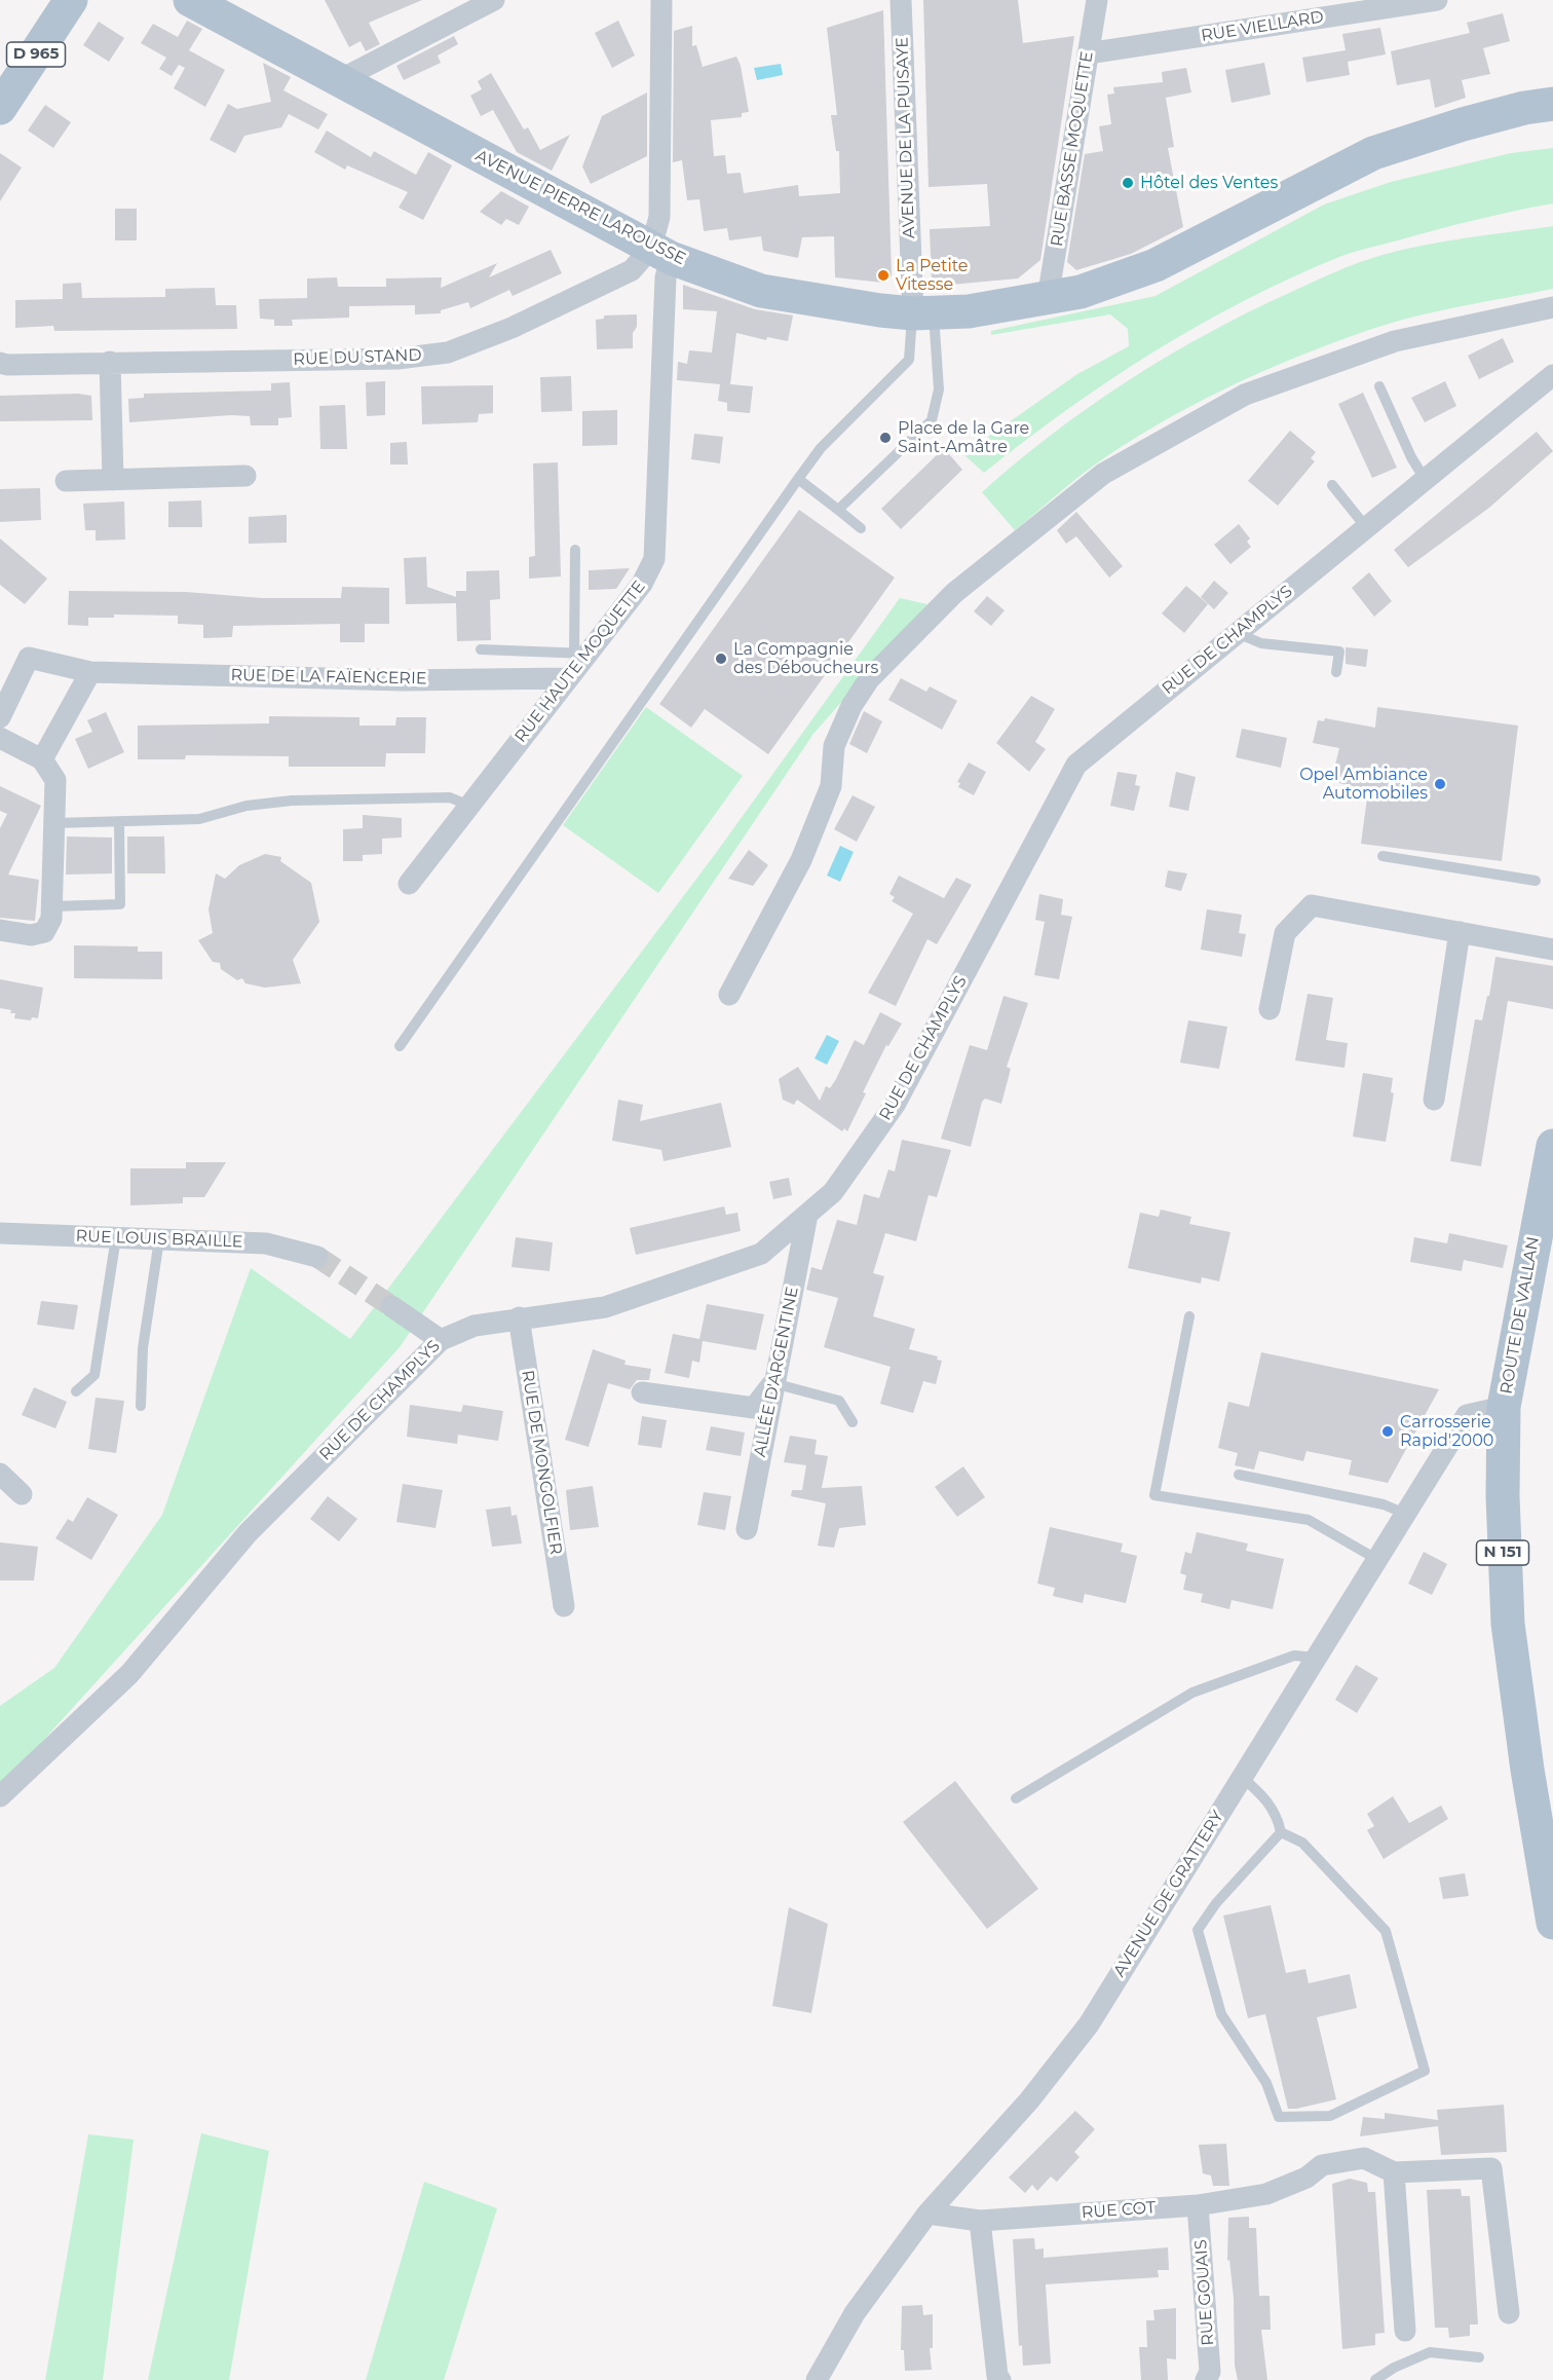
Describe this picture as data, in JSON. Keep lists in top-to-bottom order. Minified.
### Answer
{"streets":{"main road":["D 965","AVENUE PIERRE LAROUSSE","ROUTE DE VALLAN","N 151"],"street":["RUE VIELLARD","AVENUE DE LA PUISAYE","RUE BASSE MOQUETTE","RUE DU STAND","RUE DE CHAMPLYS","RUE HAUTE MOQUETTE","RUE DE LA FAÏENCERIE","RUE LOUIS BRAILLE","ALLÉE D'ARGENTINE","RUE DE MONGOLFIER","AVENUE DE GRATTERY","RUE COT","RUE GOUAIS"]},"crossings":[["RUE VIELLARD","RUE BASSE MOQUETTE"],["AVENUE DE LA PUISAYE","AVENUE PIERRE LAROUSSE"],["RUE BASSE MOQUETTE","AVENUE PIERRE LAROUSSE"],["AVENUE PIERRE LAROUSSE","RUE DU STAND"],["AVENUE PIERRE LAROUSSE","RUE HAUTE MOQUETTE"],["RUE DU STAND","RUE HAUTE MOQUETTE"],["RUE DE CHAMPLYS","ALLÉE D'ARGENTINE"],["RUE DE CHAMPLYS","RUE DE MONGOLFIER"],["RUE HAUTE MOQUETTE","RUE DE LA FAÏENCERIE"],["ROUTE DE VALLAN","AVENUE DE GRATTERY"],["AVENUE DE GRATTERY","RUE COT"],["RUE COT","RUE GOUAIS"]],"places":["Hôtel des Ventes","La Petite Vitesse","Place de la Gare Saint-Amâtre","La Compagnie des Déboucheurs","Opel Ambiance Automobiles","Carrosserie Rapid'2000"]}
